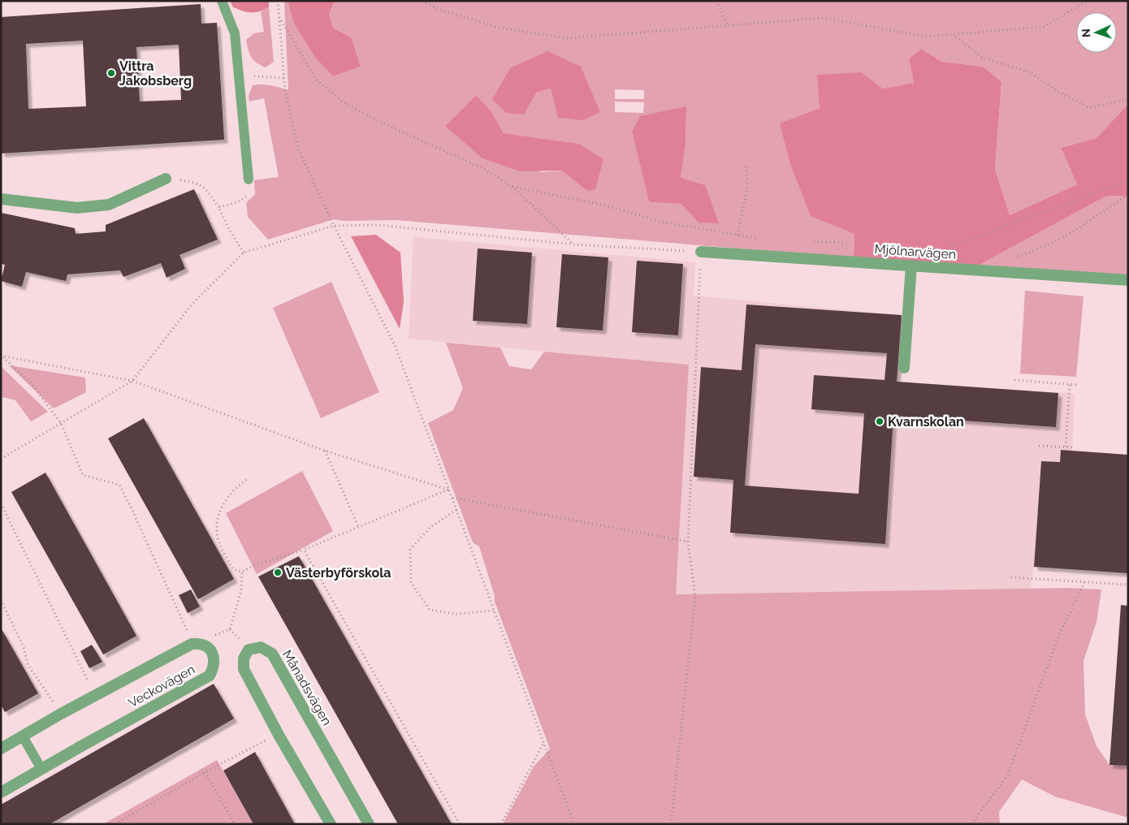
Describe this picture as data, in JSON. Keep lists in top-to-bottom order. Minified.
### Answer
{"streets":{"street":["Mjölnarvägen","Veckovägen","Månadsvägen"]},"places":["Vittra Jakobsberg","Kvarnskolan","Västerbyförskola"],"north":"left"}
